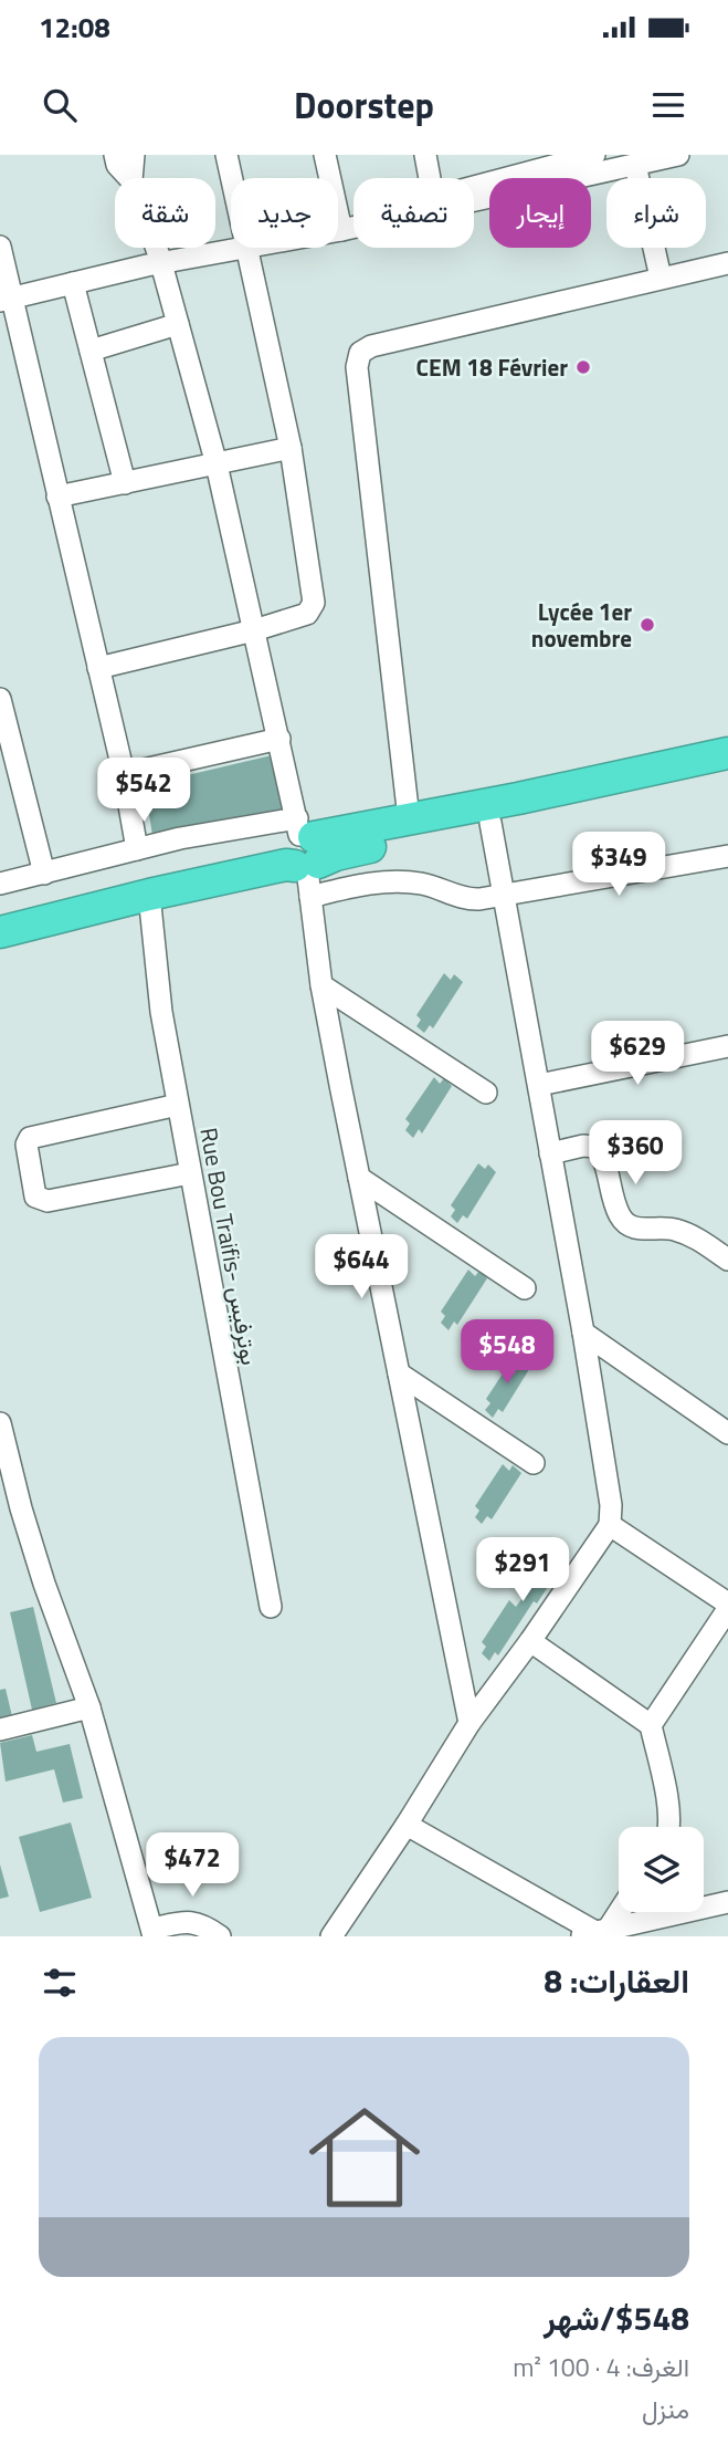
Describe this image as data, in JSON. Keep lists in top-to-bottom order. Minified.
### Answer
{"streets":{"street":["Rue Bou Traifis- بوترفيس"]},"places":["CEM 18 Février","Lycée 1er novembre"],"page":{"status":"12:08","header":"Doorstep","chip":["شراء","إيجار","تصفية","جديد","شقة"],"price":["$542","$349","$629","$360","$644","$548","$291","$472"],"heading":"العقارات: 8","list":[{"name":"$548/شهر","note":"الغرف: 4 · 100 m² · منزل"}]}}
